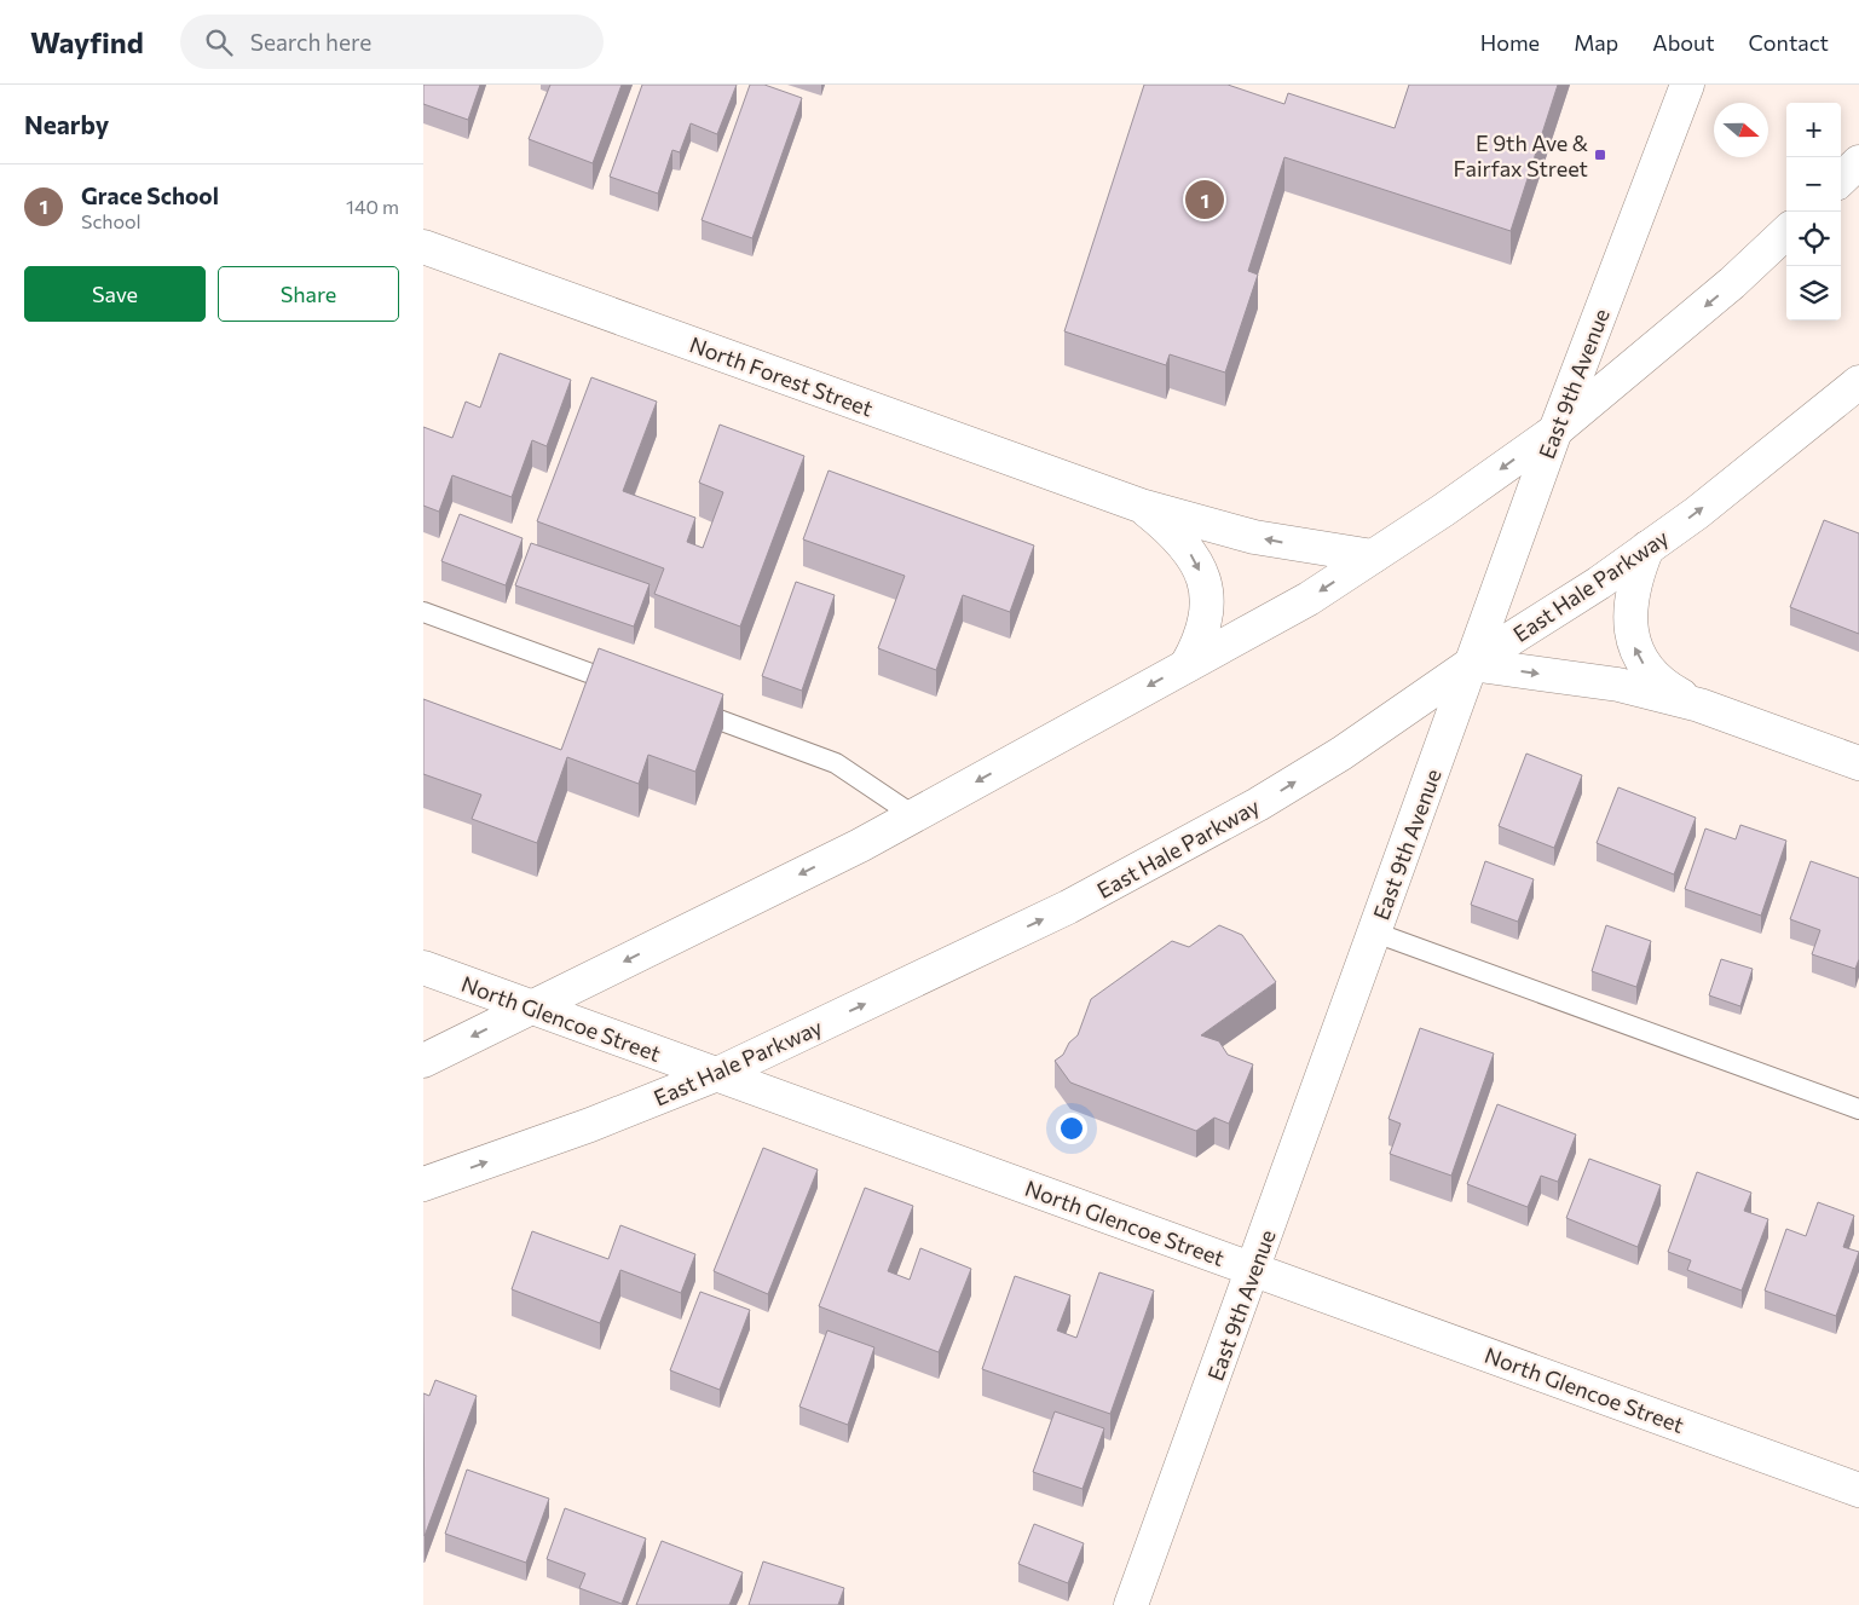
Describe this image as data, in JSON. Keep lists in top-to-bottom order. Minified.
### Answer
{"streets":{"street":["North Forest Street","East 9th Avenue","East Hale Parkway","North Glencoe Street"]},"crossings":[["East 9th Avenue","East Hale Parkway"],["East 9th Avenue","North Glencoe Street"],["East Hale Parkway","North Glencoe Street"]],"places":{"transit":["E 9th Ave & Fairfax Street"]},"north":"right","page":{"header":"Wayfind","search":"Search here","nav":["Home","Map","About","Contact"],"heading":"Nearby","map_buttons":["+","−"],"list":[{"mark":"1","name":"Grace School","note":"School","value":"140 m"}],"pins":"1","buttons":["Save","Share"]}}
